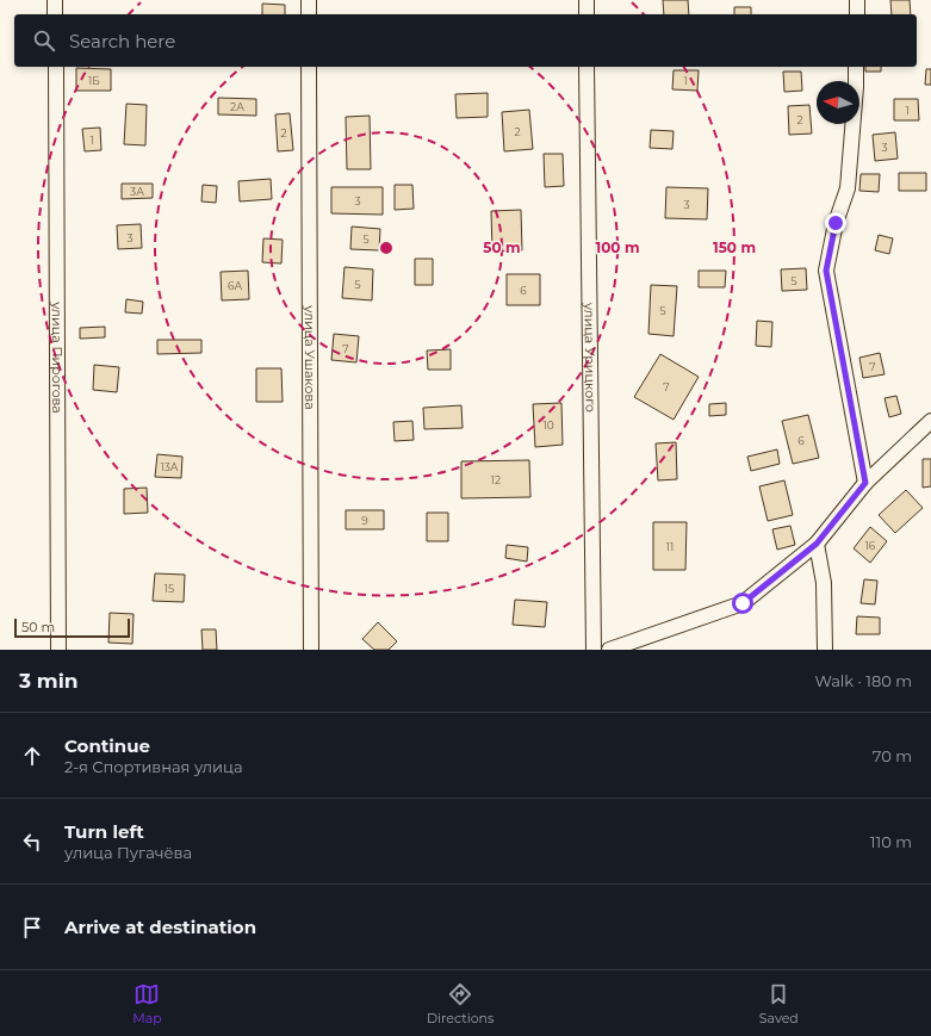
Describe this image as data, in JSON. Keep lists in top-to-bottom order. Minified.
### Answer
{"streets":{"street":["улица Пирогова","улица Ушакова","улица Урицкого"]},"house_numbers":["1Б","1","2А","1","2","2","2","1","3","3А","3","3","3","5","5","5","6А","6","5","7","7","7","10","6","13А","12","9","16","11","15"],"scale_bar":"50 m","north":"left","page":{"search":"Search here","scale":"50 m","heading":["3 min","Walk · 180 m"],"list":[["Continue","2-я Спортивная улица","70 m"],["Turn left","улица Пугачёва","110 m"],"Arrive at destination"],"nav":["Map","Directions","Saved"]},"rings":["50 m","100 m","150 m"]}
